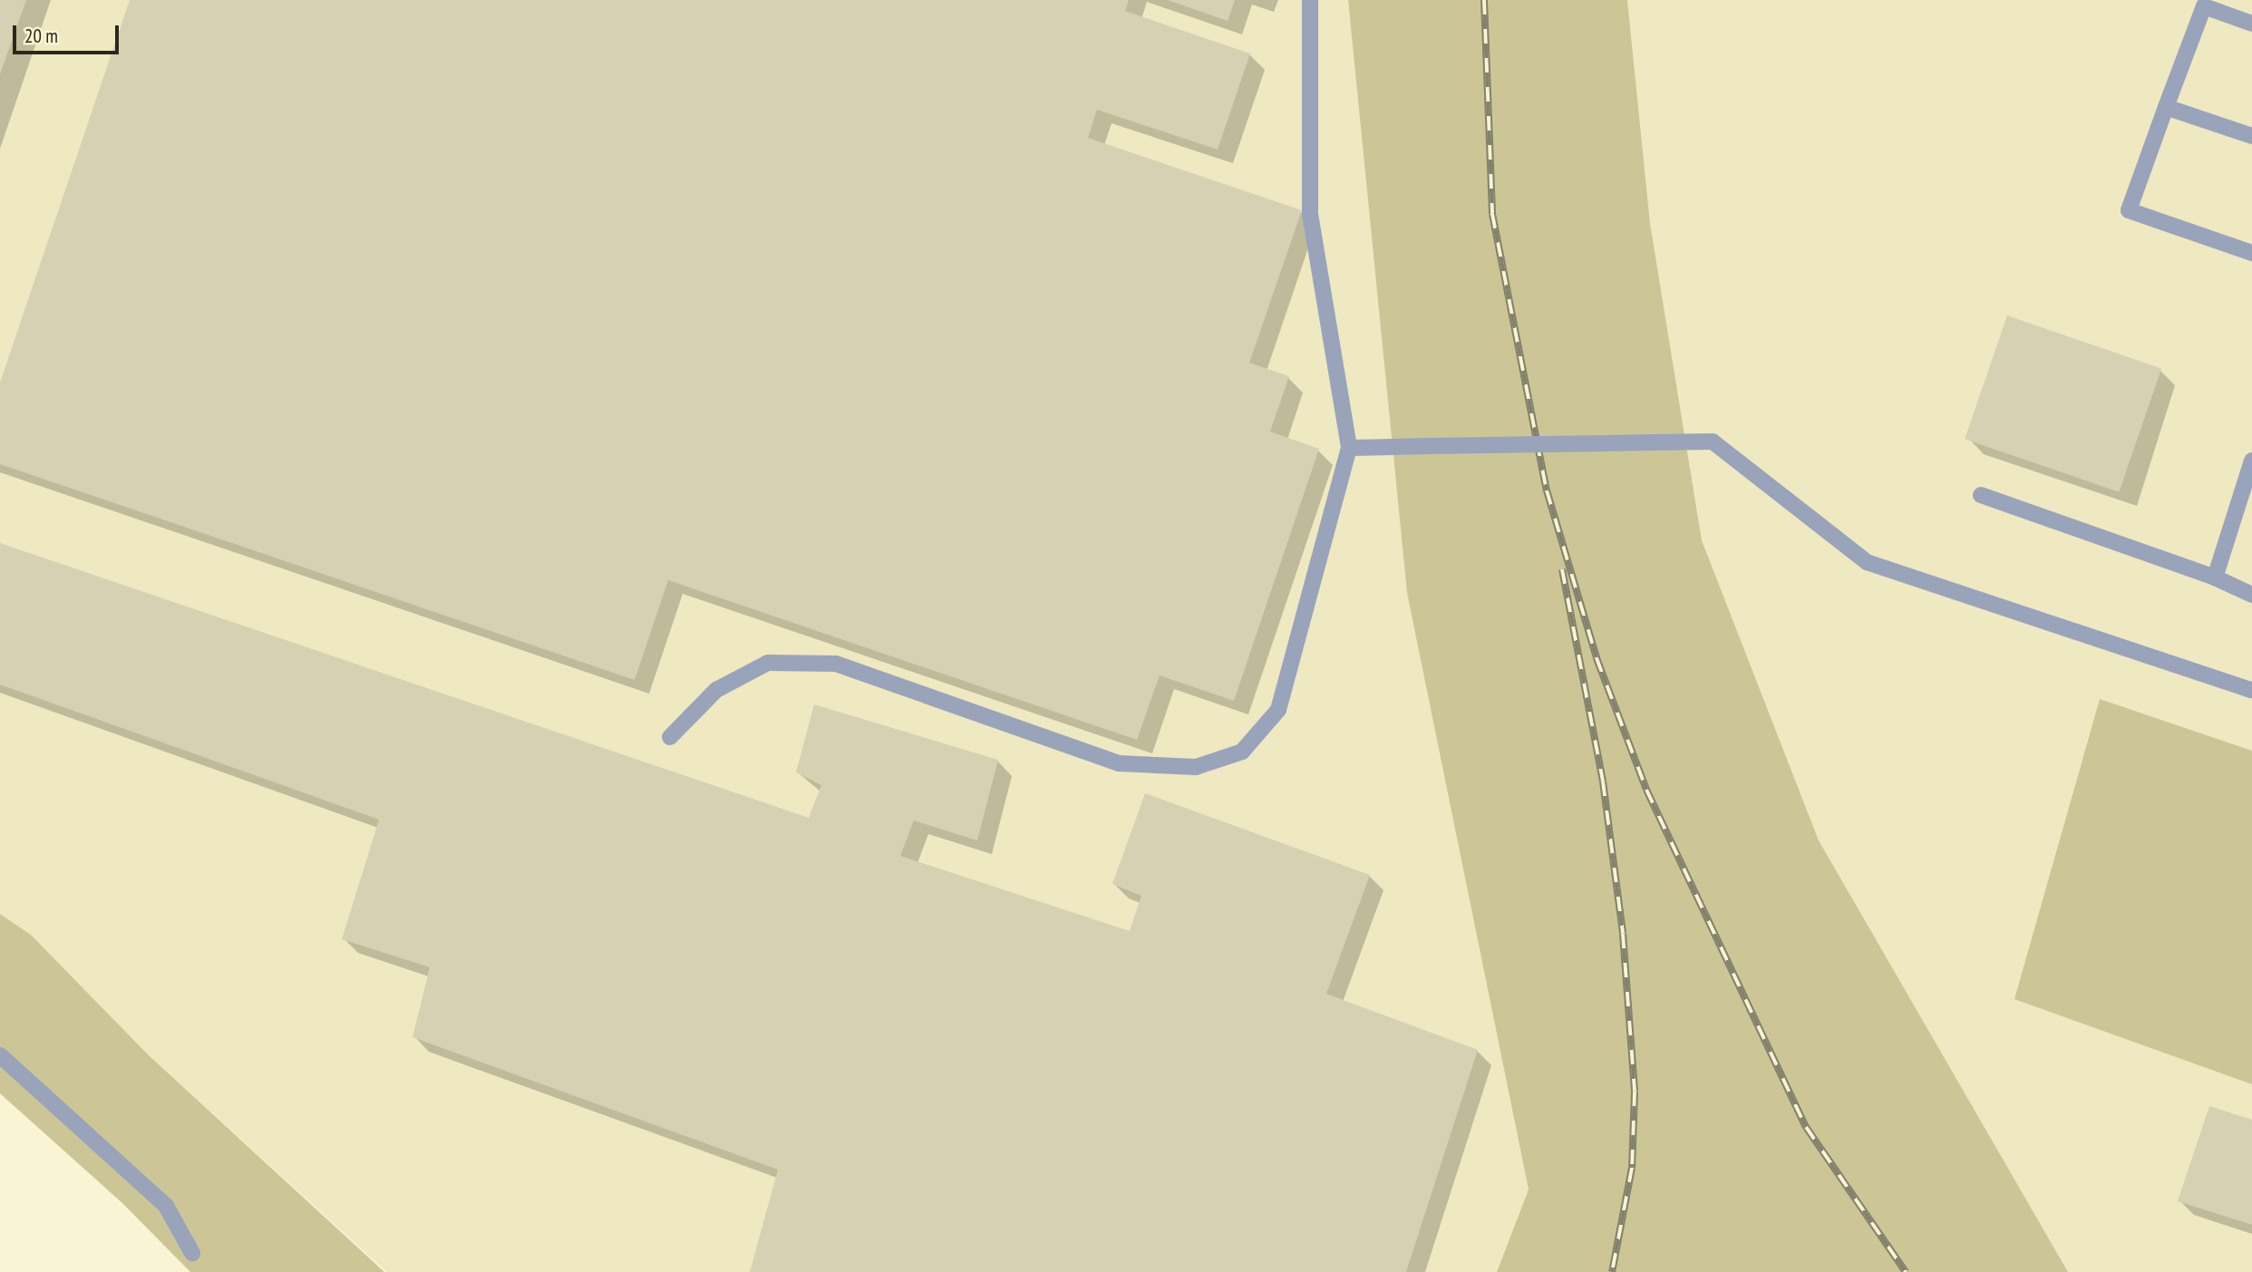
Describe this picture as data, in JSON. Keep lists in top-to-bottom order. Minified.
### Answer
{"scale_bar":"20 m"}
